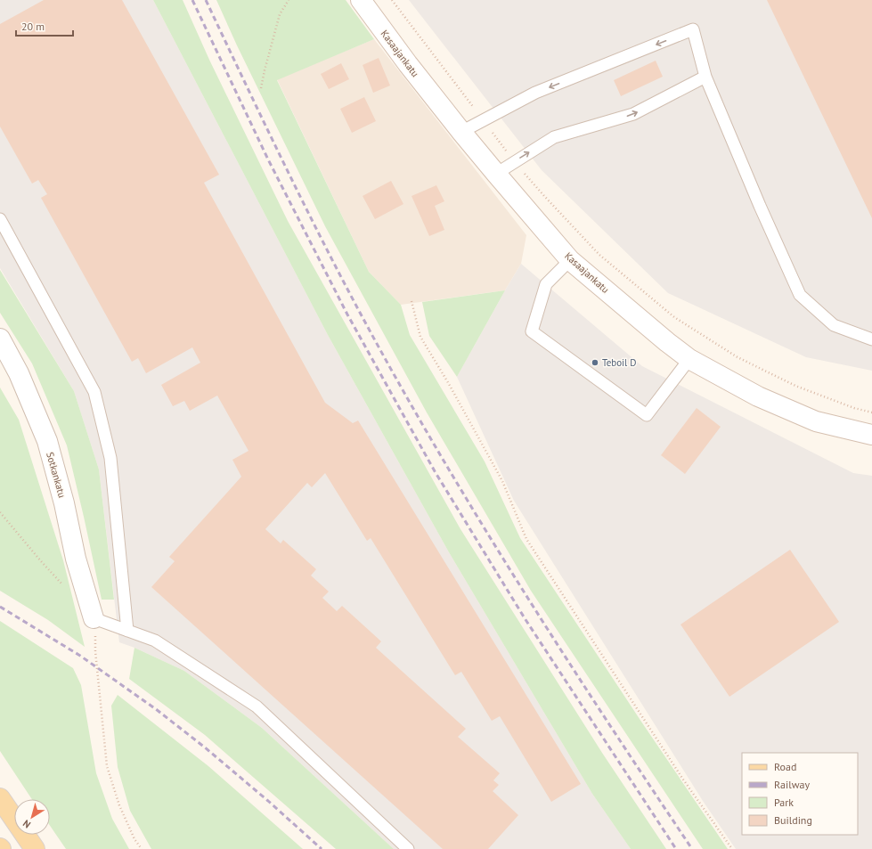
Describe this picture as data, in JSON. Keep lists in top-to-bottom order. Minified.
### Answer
{"streets":{"street":["Kasaajankatu","Sotkankatu"]},"places":["Teboil D"],"legend":["Road","Railway","Park","Building"],"scale_bar":"20 m","north":"bottom left"}
